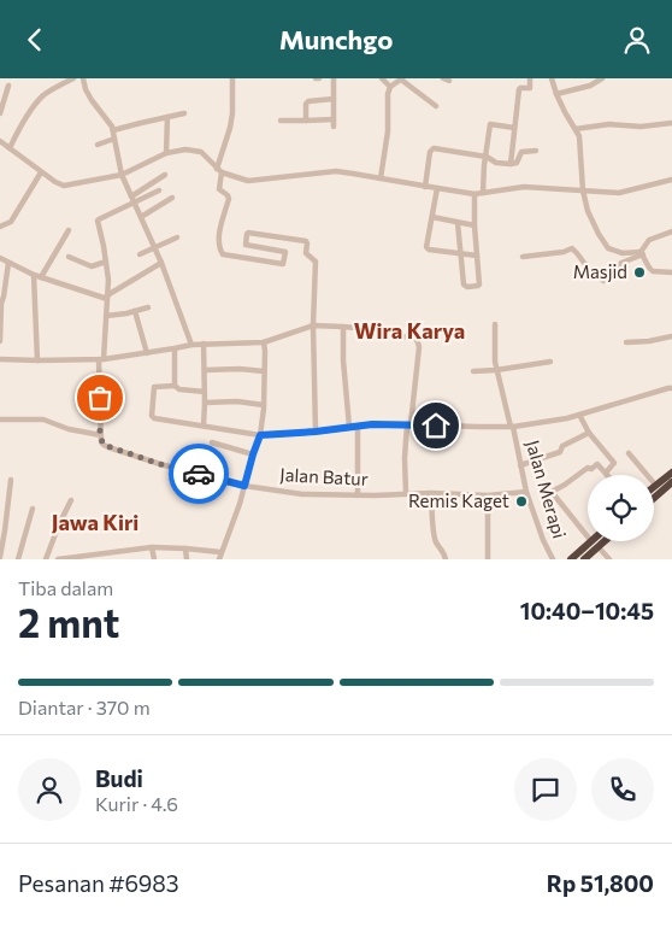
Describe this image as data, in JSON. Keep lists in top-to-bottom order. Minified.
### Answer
{"streets":{"street":["Jalan Batur","Jalan Merapi"]},"crossings":[["Jalan Batur","Jalan Merapi"]],"districts":["Wira Karya","Jawa Kiri"],"places":["Masjid","Remis Kaget"],"page":{"header":"Munchgo","heading":["2 mnt","Tiba dalam","10:40–10:45"],"panel":["Budi","Kurir · 4.6","Pesanan #6983","Rp 51,800"],"bar":"Diantar · 370 m"}}
